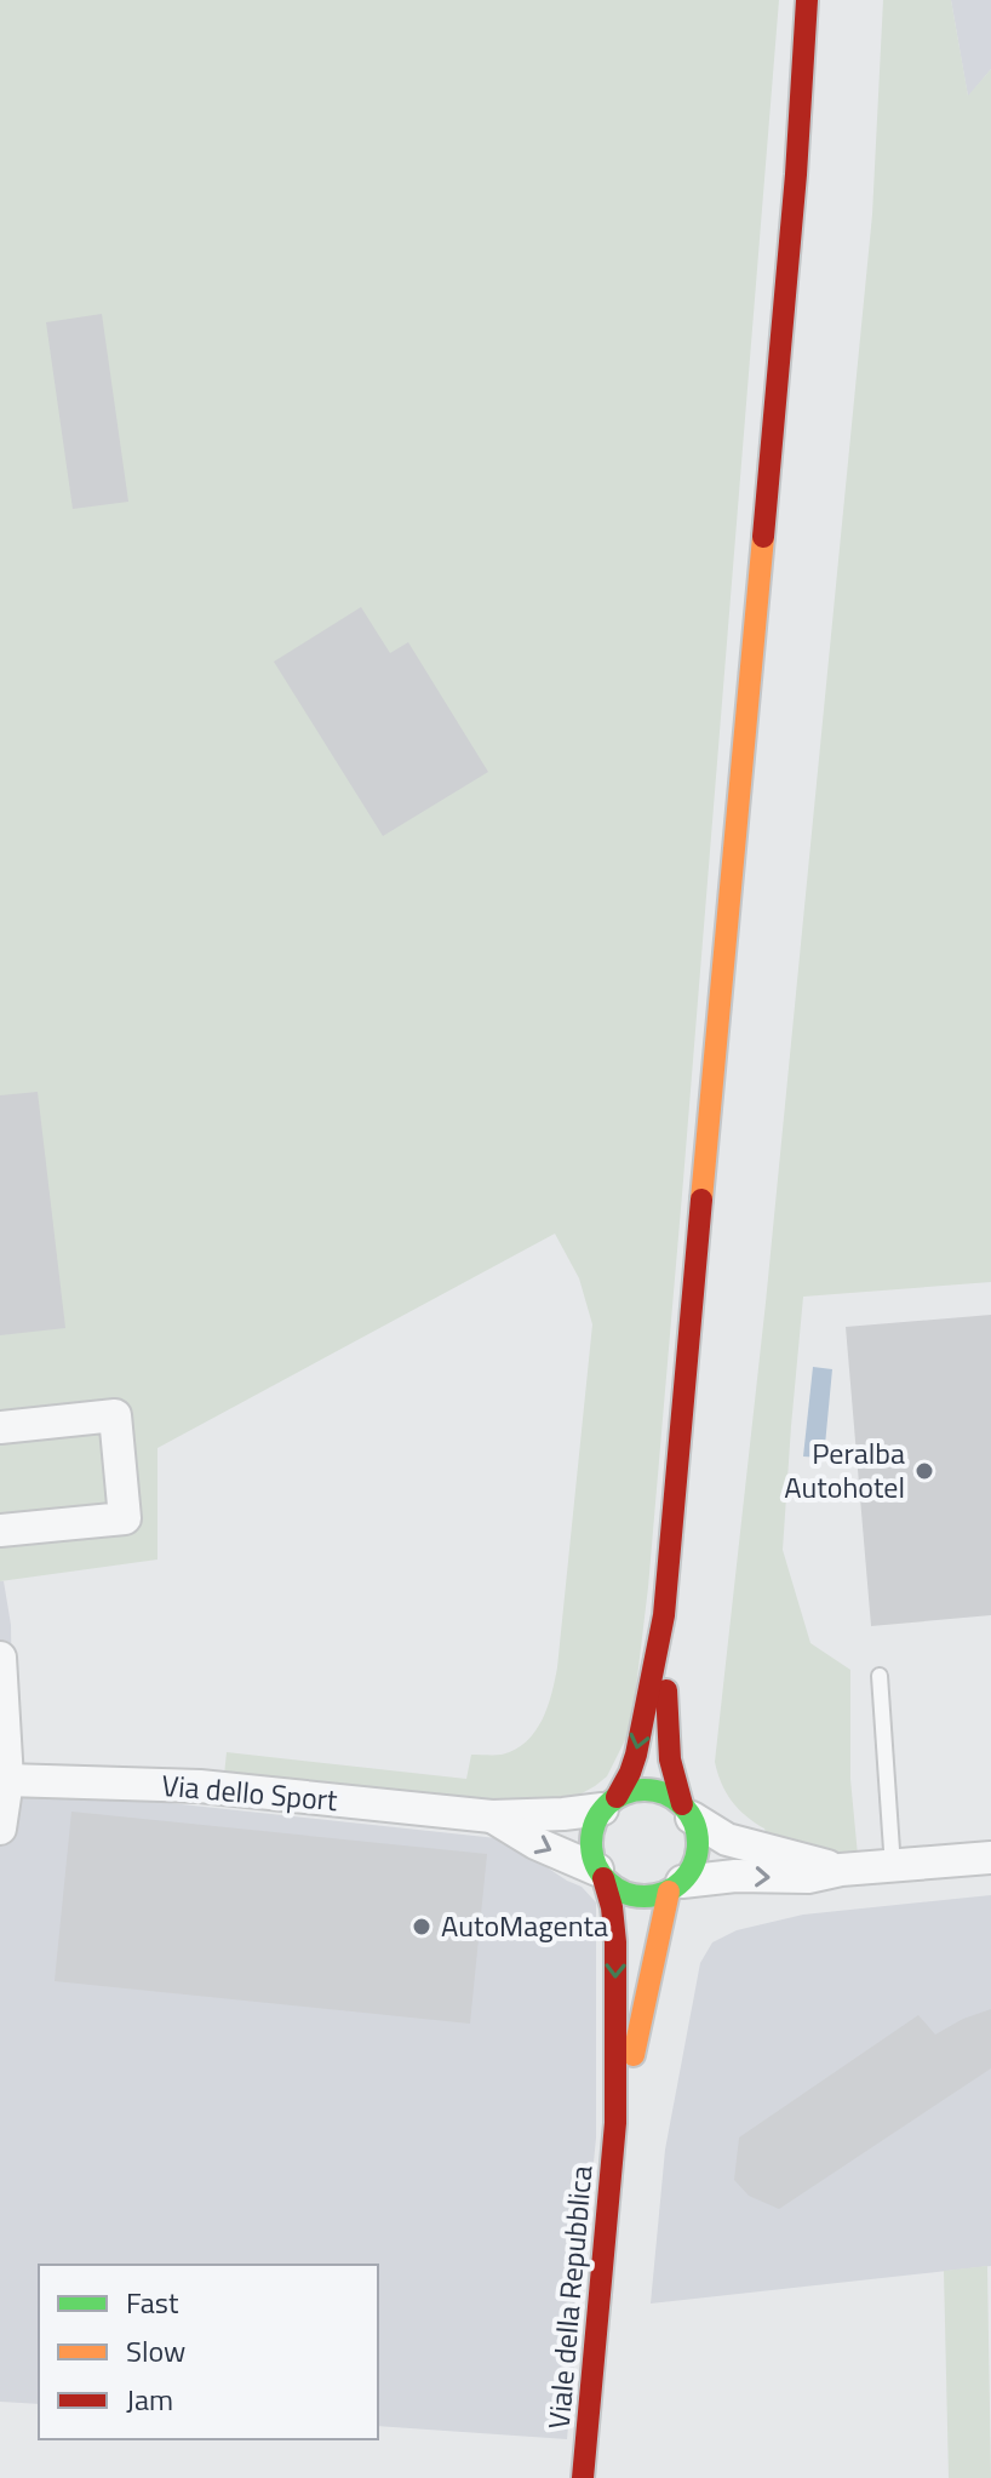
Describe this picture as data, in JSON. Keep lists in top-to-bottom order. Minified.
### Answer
{"streets":{"street":["Via dello Sport","Viale della Repubblica"]},"crossings":[["Via dello Sport","Viale della Repubblica"]],"places":["Peralba Autohotel","AutoMagenta"],"legend":["Fast","Slow","Jam"]}
